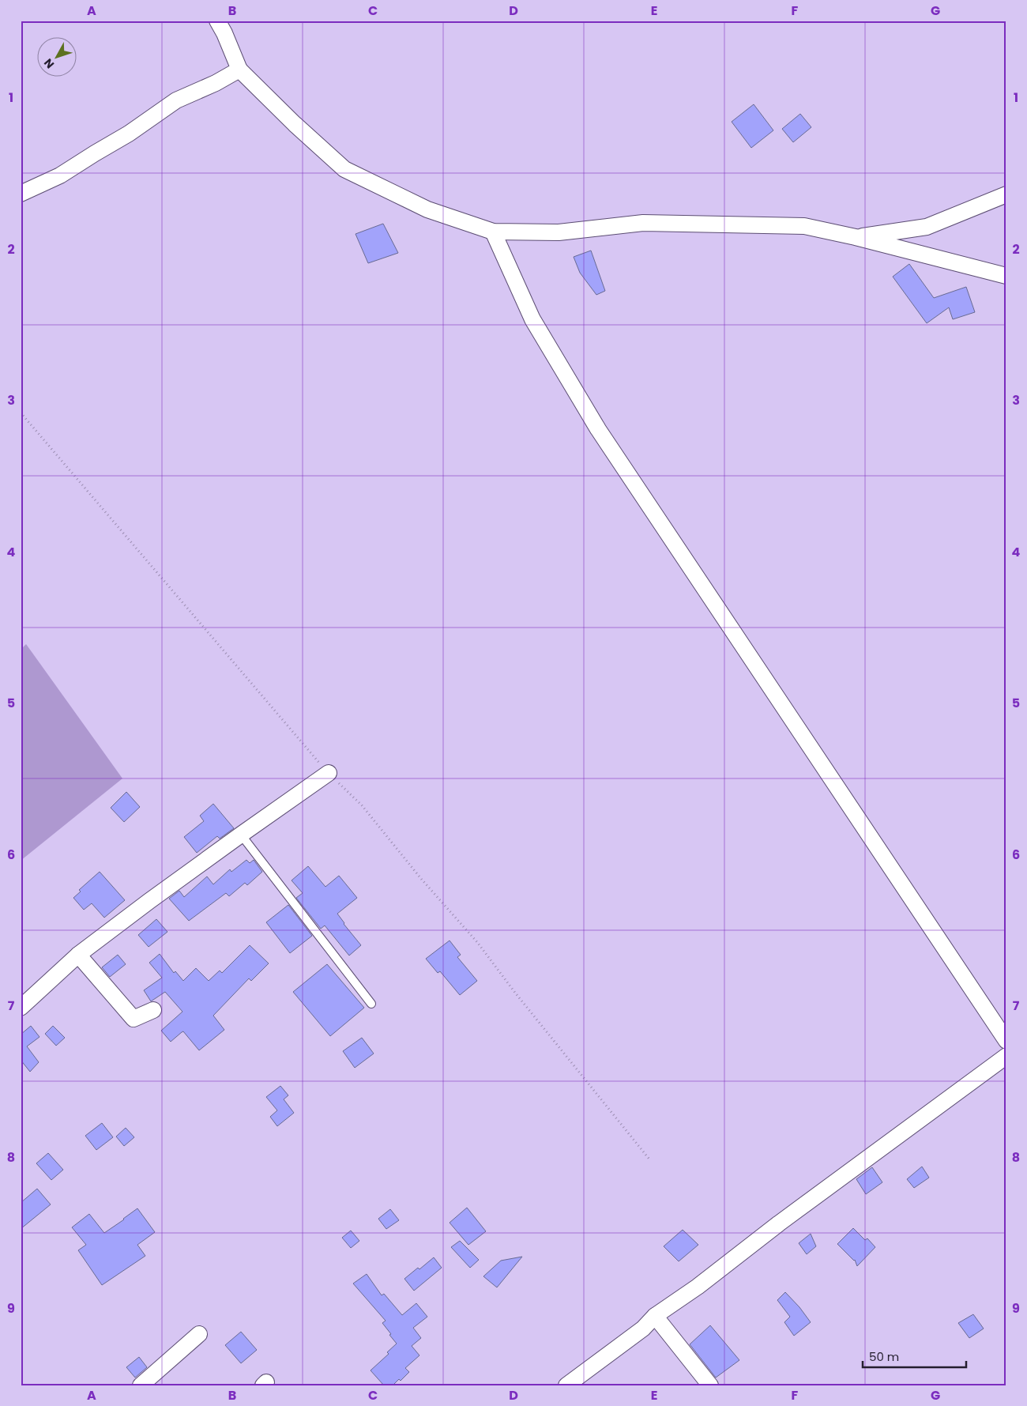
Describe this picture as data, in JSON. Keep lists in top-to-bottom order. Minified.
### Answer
{"scale_bar":"50 m","north":"bottom left","grid":{"columns":["A","B","C","D","E","F","G"],"rows":["1","2","3","4","5","6","7","8","9"]}}
